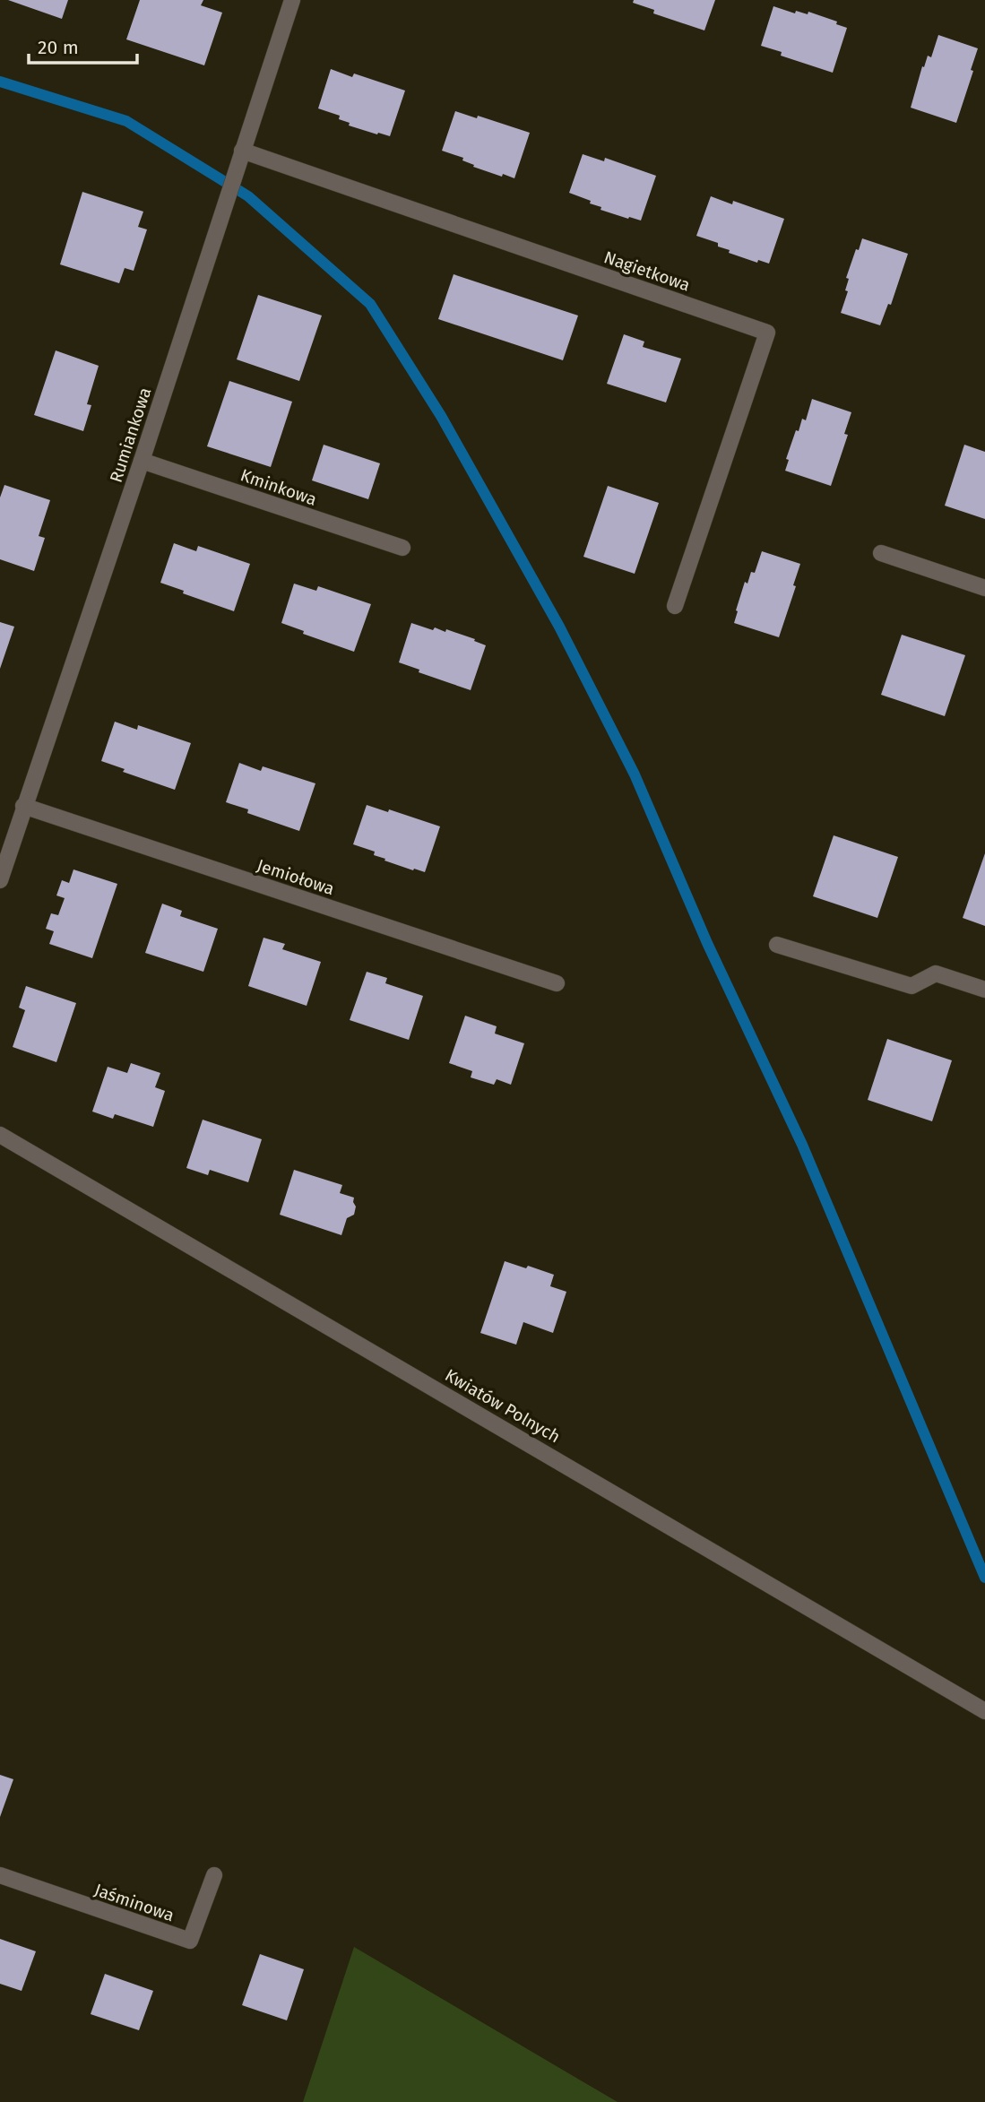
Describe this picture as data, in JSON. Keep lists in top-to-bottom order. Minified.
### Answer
{"streets":{"street":["Nagietkowa","Rumiankowa","Kminkowa","Jemiołowa","Kwiatów Polnych","Jaśminowa"]},"crossings":[["Nagietkowa","Rumiankowa"],["Rumiankowa","Kminkowa"],["Rumiankowa","Jemiołowa"]],"scale_bar":"20 m"}
